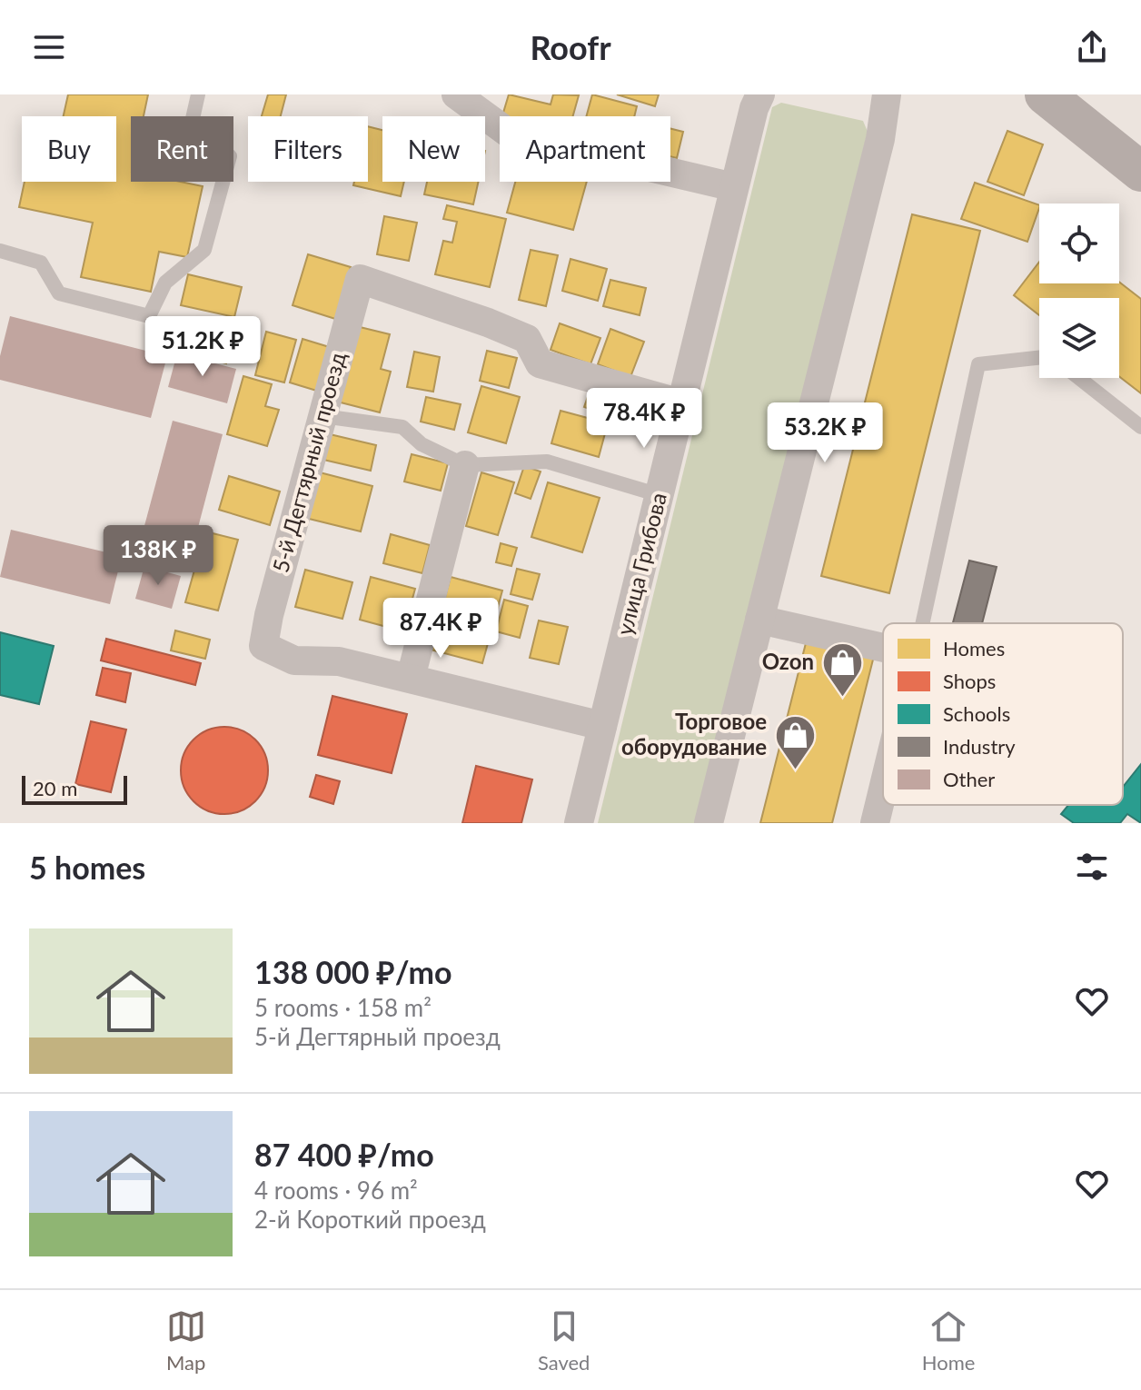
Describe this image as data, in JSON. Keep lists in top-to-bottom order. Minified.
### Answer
{"streets":{"street":["5-й Дегтярный проезд","улица Грибова"]},"crossings":[["5-й Дегтярный проезд","улица Грибова"]],"places":{"shop":["Ozon","Торговое оборудование"]},"legend":["Homes","Shops","Schools","Industry","Other"],"scale_bar":"20 m","page":{"header":"Roofr","chip":["Buy","Rent","Filters","New","Apartment"],"price":["51.2K ₽","78.4K ₽","53.2K ₽","138K ₽","87.4K ₽"],"scale":"20 m","heading":"5 homes","list":[{"name":"138 000 ₽/mo","note":"5 rooms · 158 m² · 5-й Дегтярный проезд"},{"name":"87 400 ₽/mo","note":"4 rooms · 96 m² · 2-й Короткий проезд"}],"tabs":["Map","Saved","Home"]}}
